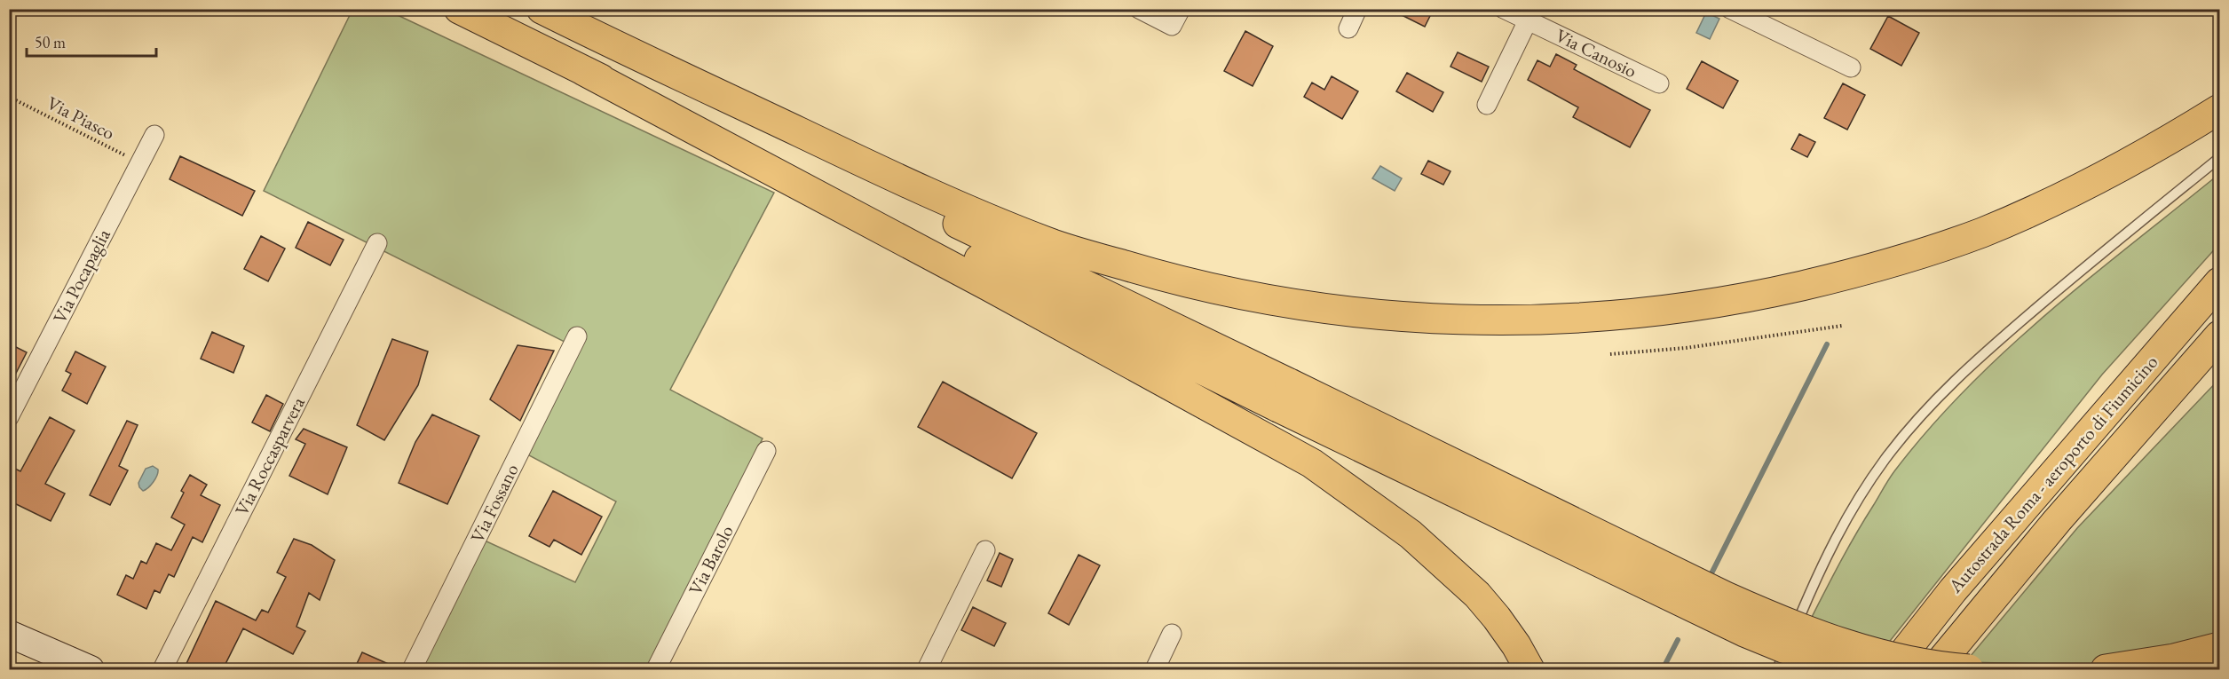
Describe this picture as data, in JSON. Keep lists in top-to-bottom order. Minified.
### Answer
{"streets":{"highway":["Autostrada Roma - aeroporto di Fiumicino"],"street":["Via Canosio","Via Pocapaglia","Via Roccasparvera","Via Fossano","Via Barolo"],"path":["Via Piasco"]},"crossings":[["Via Piasco","Via Pocapaglia"]],"scale_bar":"50 m"}
